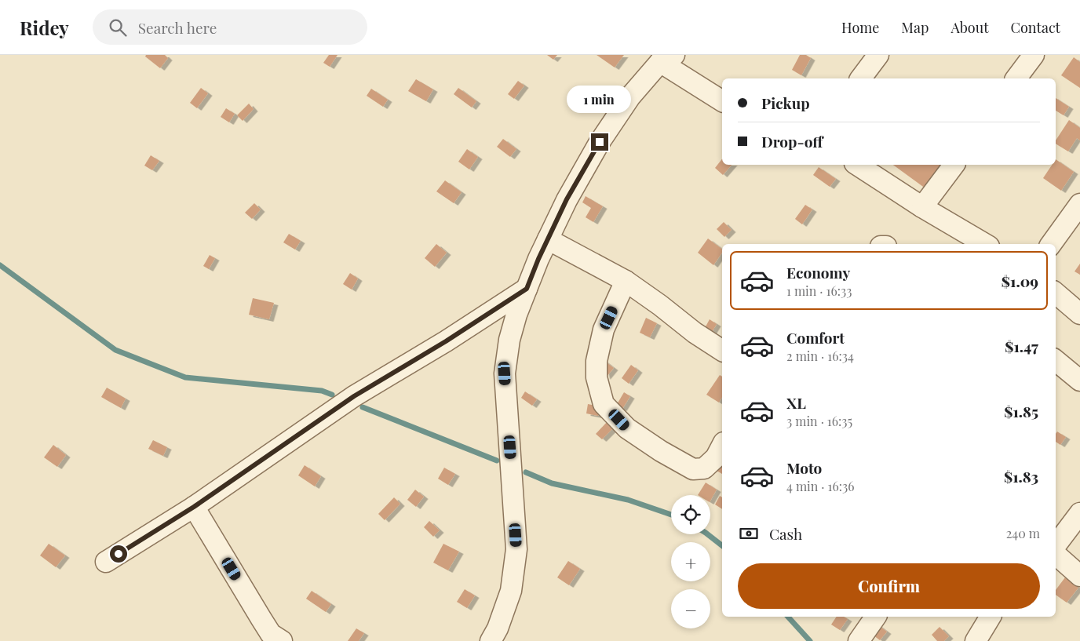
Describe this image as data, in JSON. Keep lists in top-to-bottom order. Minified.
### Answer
{"page":{"header":"Ridey","search":"Search here","nav":["Home","Map","About","Contact"],"banner":["Pickup","Drop-off"],"bubble":"1 min","list":[{"name":"Economy","note":"1 min · 16:33","value":"$1.09"},{"name":"Comfort","note":"2 min · 16:34","value":"$1.47"},{"name":"XL","note":"3 min · 16:35","value":"$1.85"},{"name":"Moto","note":"4 min · 16:36","value":"$1.83"}],"map_buttons":["+","−"],"pay":["Cash","240 m"],"buttons":"Confirm"}}
